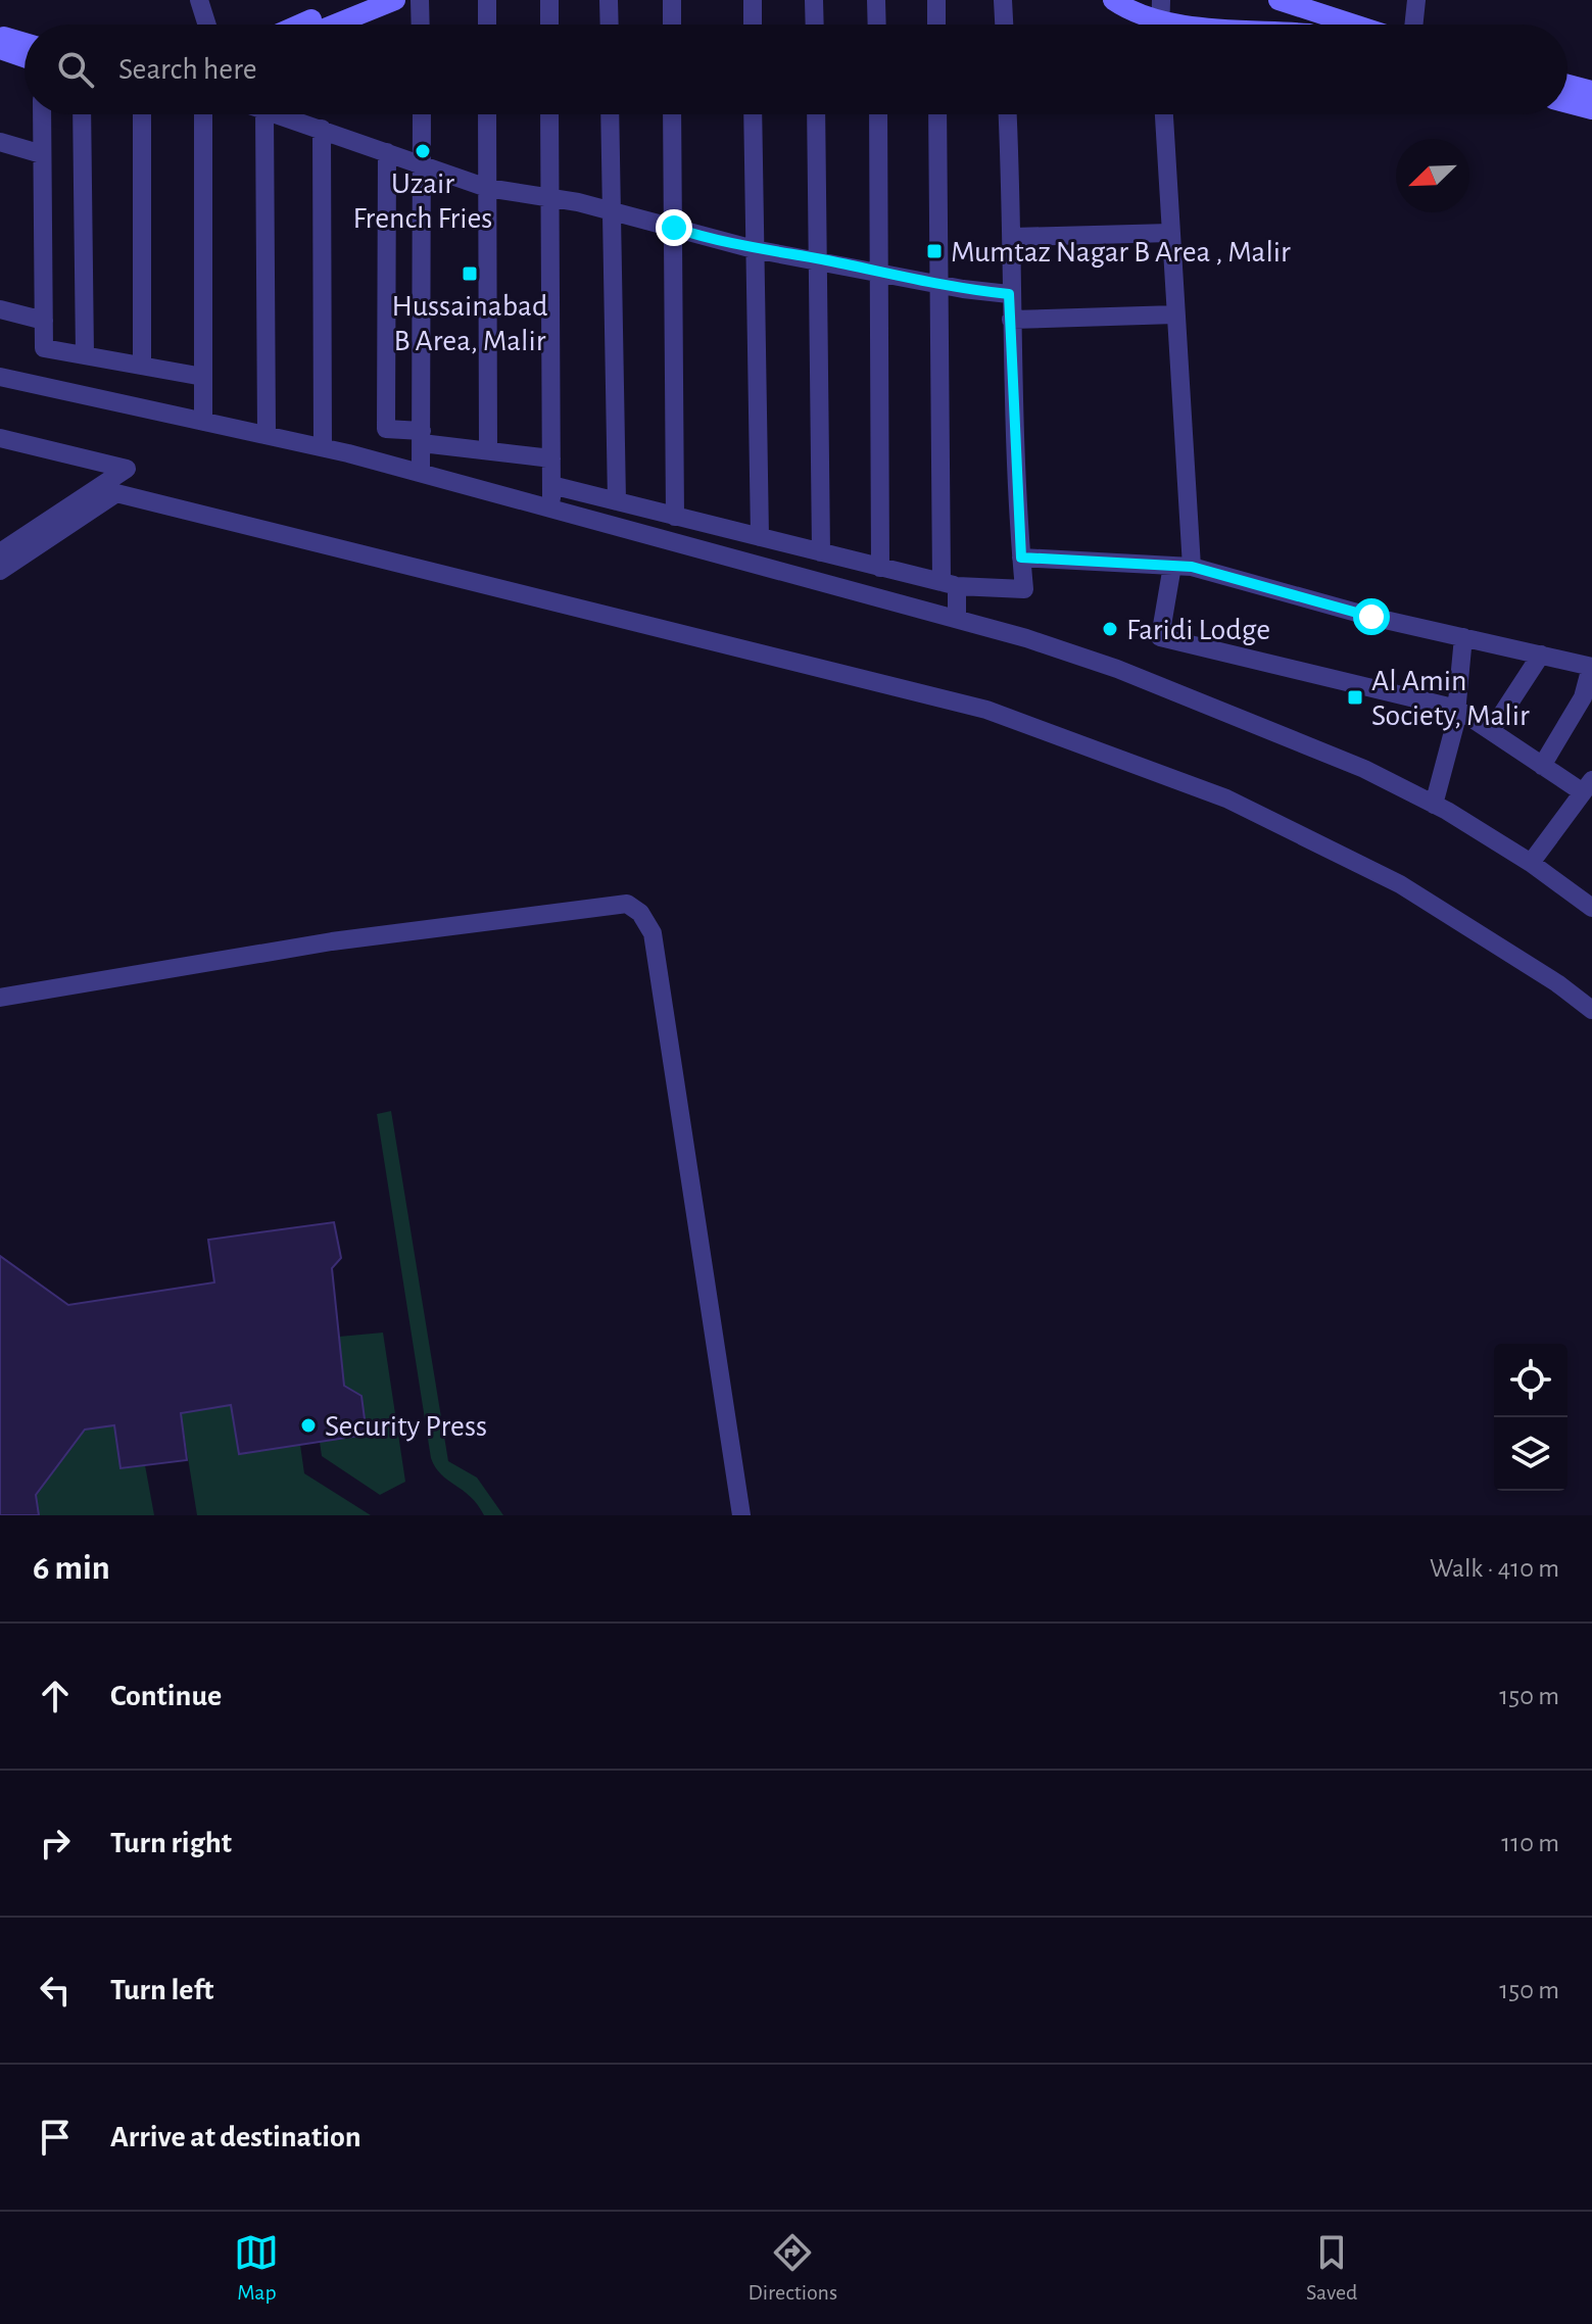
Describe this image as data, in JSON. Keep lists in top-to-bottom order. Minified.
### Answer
{"places":{"other":["Uzair French Fries","Faridi Lodge","Security Press"],"transit":["Mumtaz Nagar B Area , Malir","Hussainabad B Area, Malir","Al Amin Society, Malir"]},"north":"bottom left","page":{"search":"Search here","heading":["6 min","Walk · 410 m"],"list":[["Continue","150 m"],["Turn right","110 m"],["Turn left","150 m"],"Arrive at destination"],"nav":["Map","Directions","Saved"]}}
